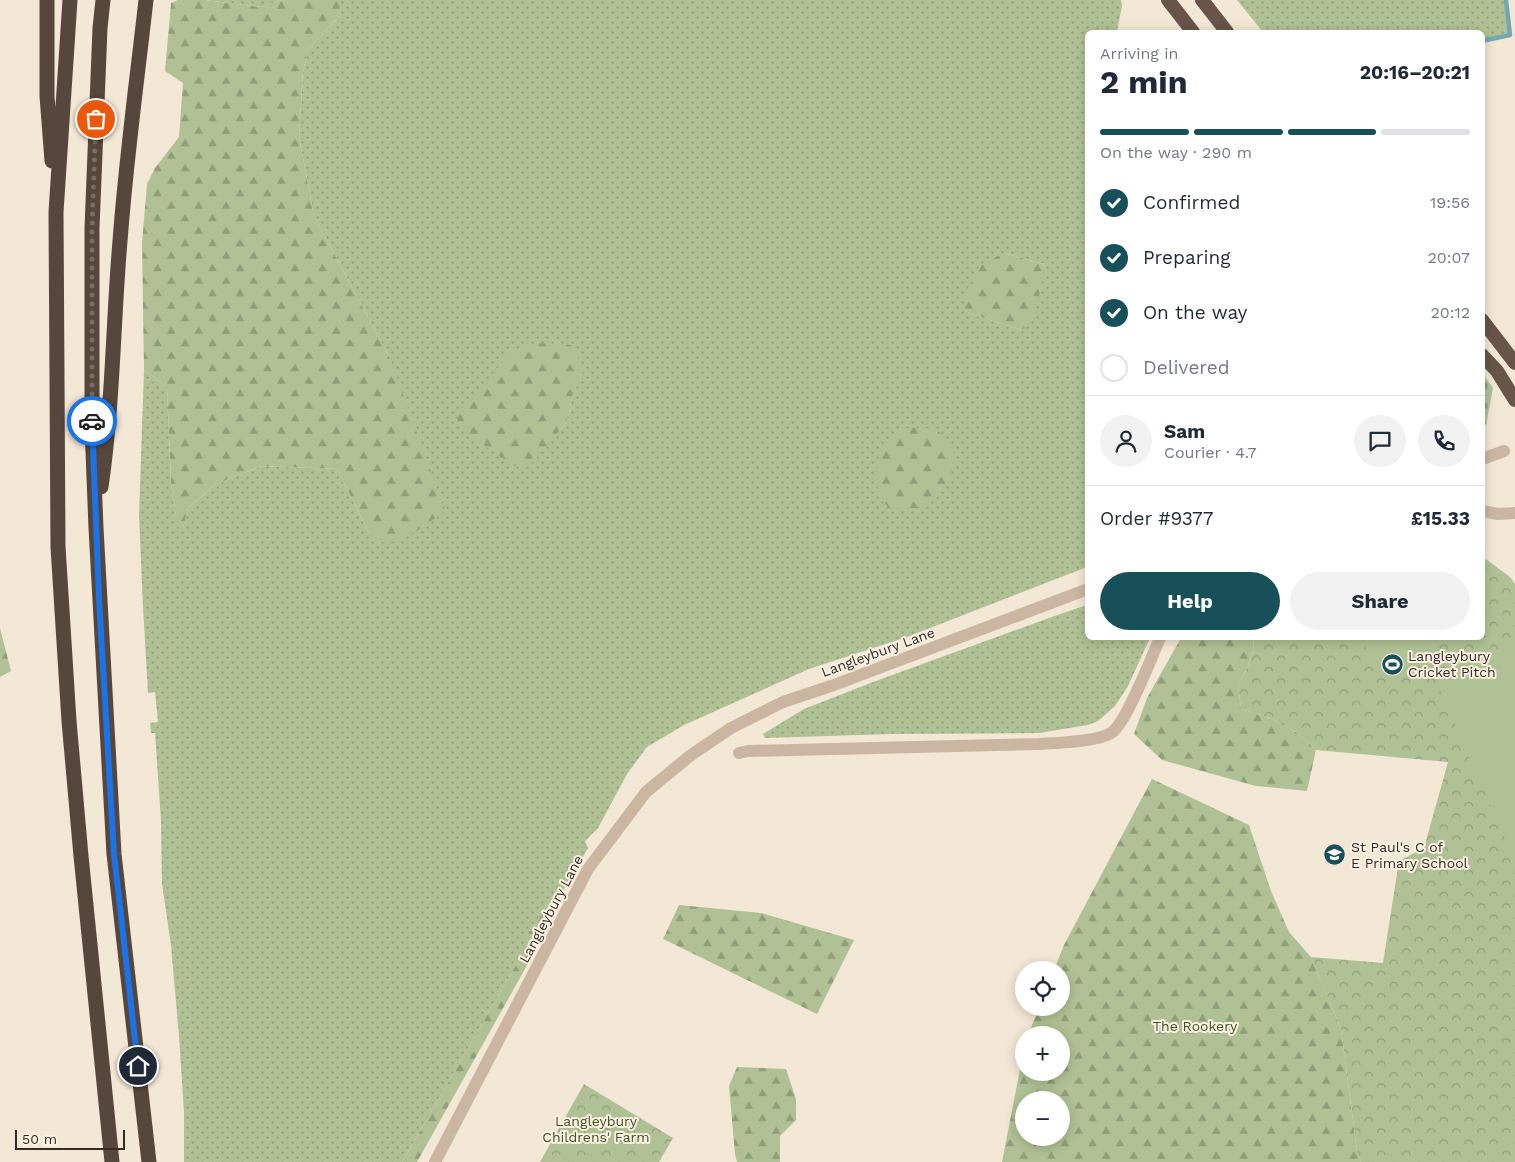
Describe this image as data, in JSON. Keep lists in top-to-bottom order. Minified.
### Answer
{"streets":{"street":["Langleybury Lane"]},"parks":["The Rookery","Langleybury Childrens' Farm"],"places":{"sports":["Langleybury Cricket Pitch"],"school or university":["St Paul's C of E Primary School"]},"scale_bar":"50 m","page":{"heading":["2 min","Arriving in","20:16–20:21"],"panel":["Sam","Courier · 4.7","Order #9377","£15.33"],"bar":"On the way · 290 m","list":[["Confirmed","19:56"],["Preparing","20:07"],["On the way","20:12"],"Delivered"],"buttons":["Help","Share"],"map_buttons":["+","−"],"scale":"50 m"}}
